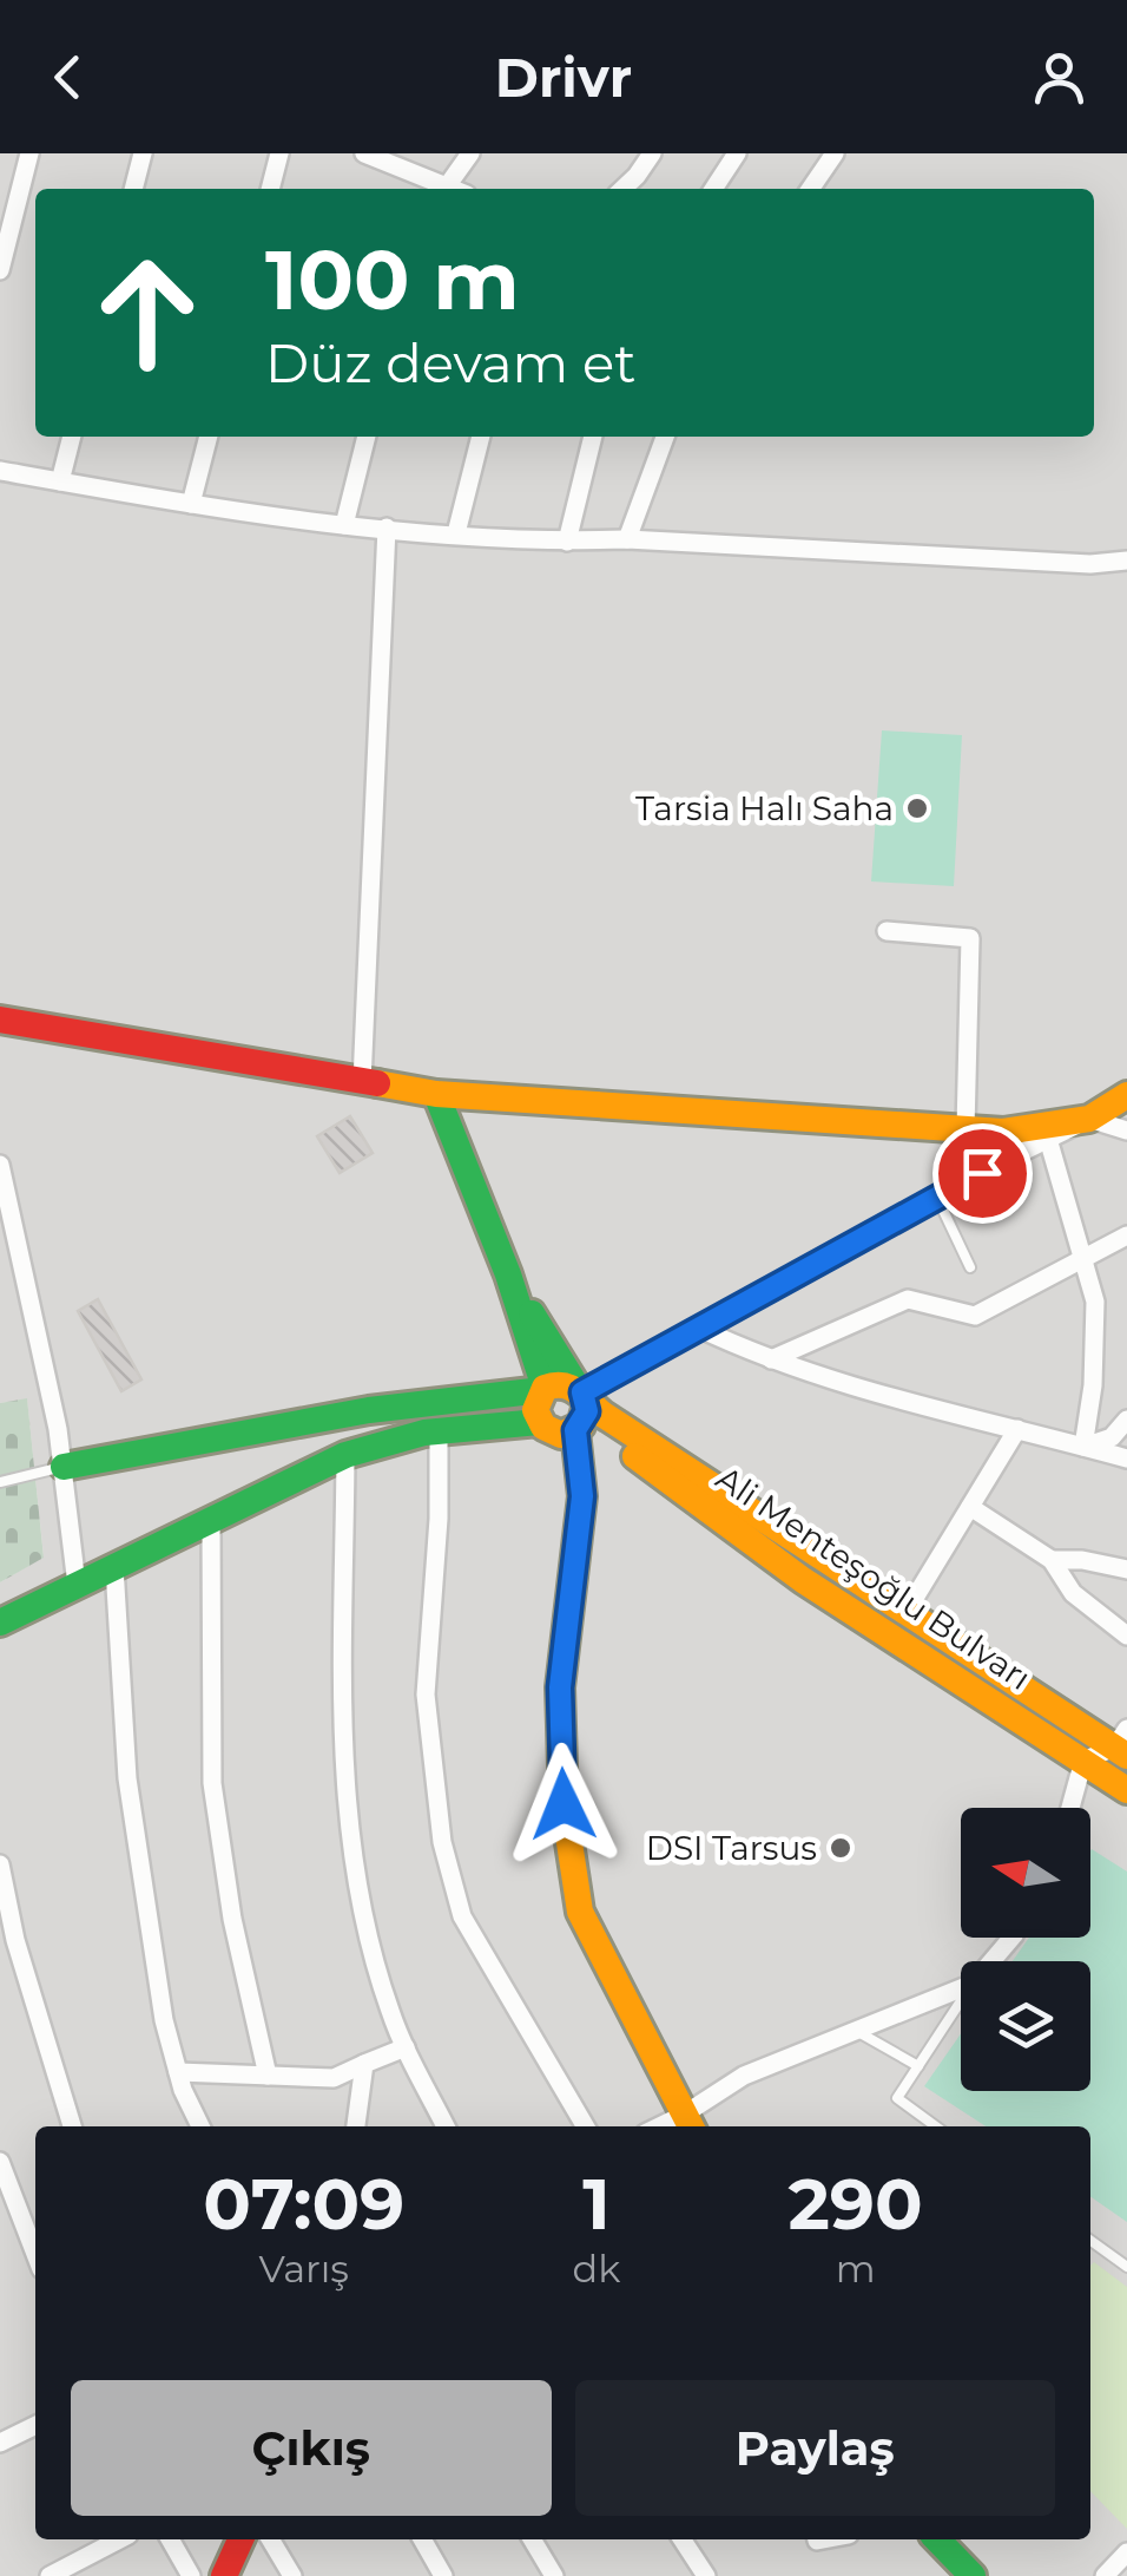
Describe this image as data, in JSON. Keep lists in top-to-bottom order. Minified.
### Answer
{"streets":{"street":["Ali Menteşoğlu Bulvarı"]},"places":["Tarsia Halı Saha","DSI Tarsus"],"north":"left","page":{"header":"Drivr","turn":["100 m","Düz devam et"],"eta":["07:09","Varış","1","dk","290","m"],"buttons":["Çıkış","Paylaş"]}}
